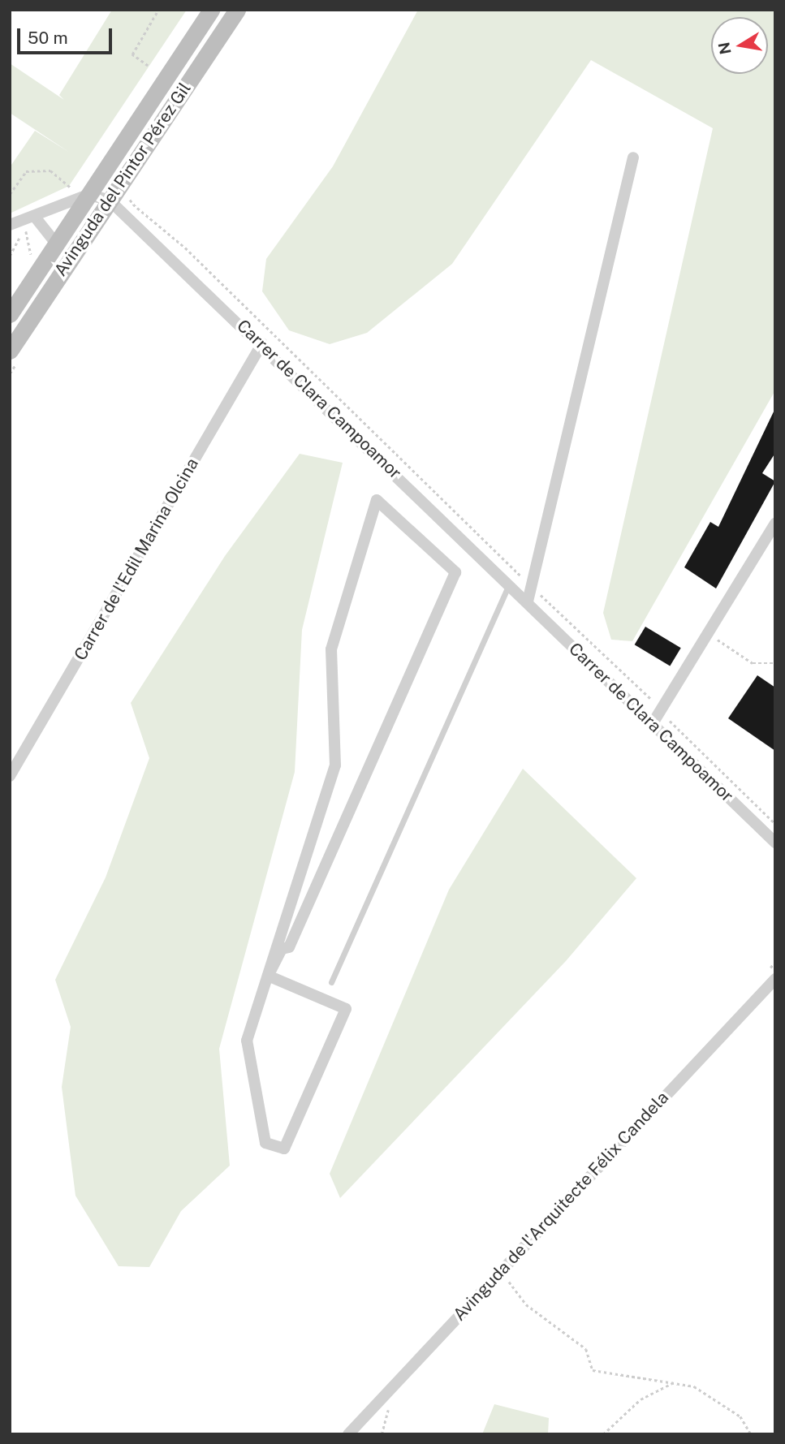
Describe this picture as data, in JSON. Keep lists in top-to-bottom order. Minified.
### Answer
{"streets":{"main road":["Avinguda del Pintor Pérez Gil"],"street":["Carrer de Clara Campoamor","Carrer de l'Edil Marina Olcina","Avinguda de l'Arquitecte Félix Candela"]},"crossings":[["Avinguda del Pintor Pérez Gil","Carrer de Clara Campoamor"],["Carrer de Clara Campoamor","Carrer de l'Edil Marina Olcina"]],"scale_bar":"50 m","north":"left"}
